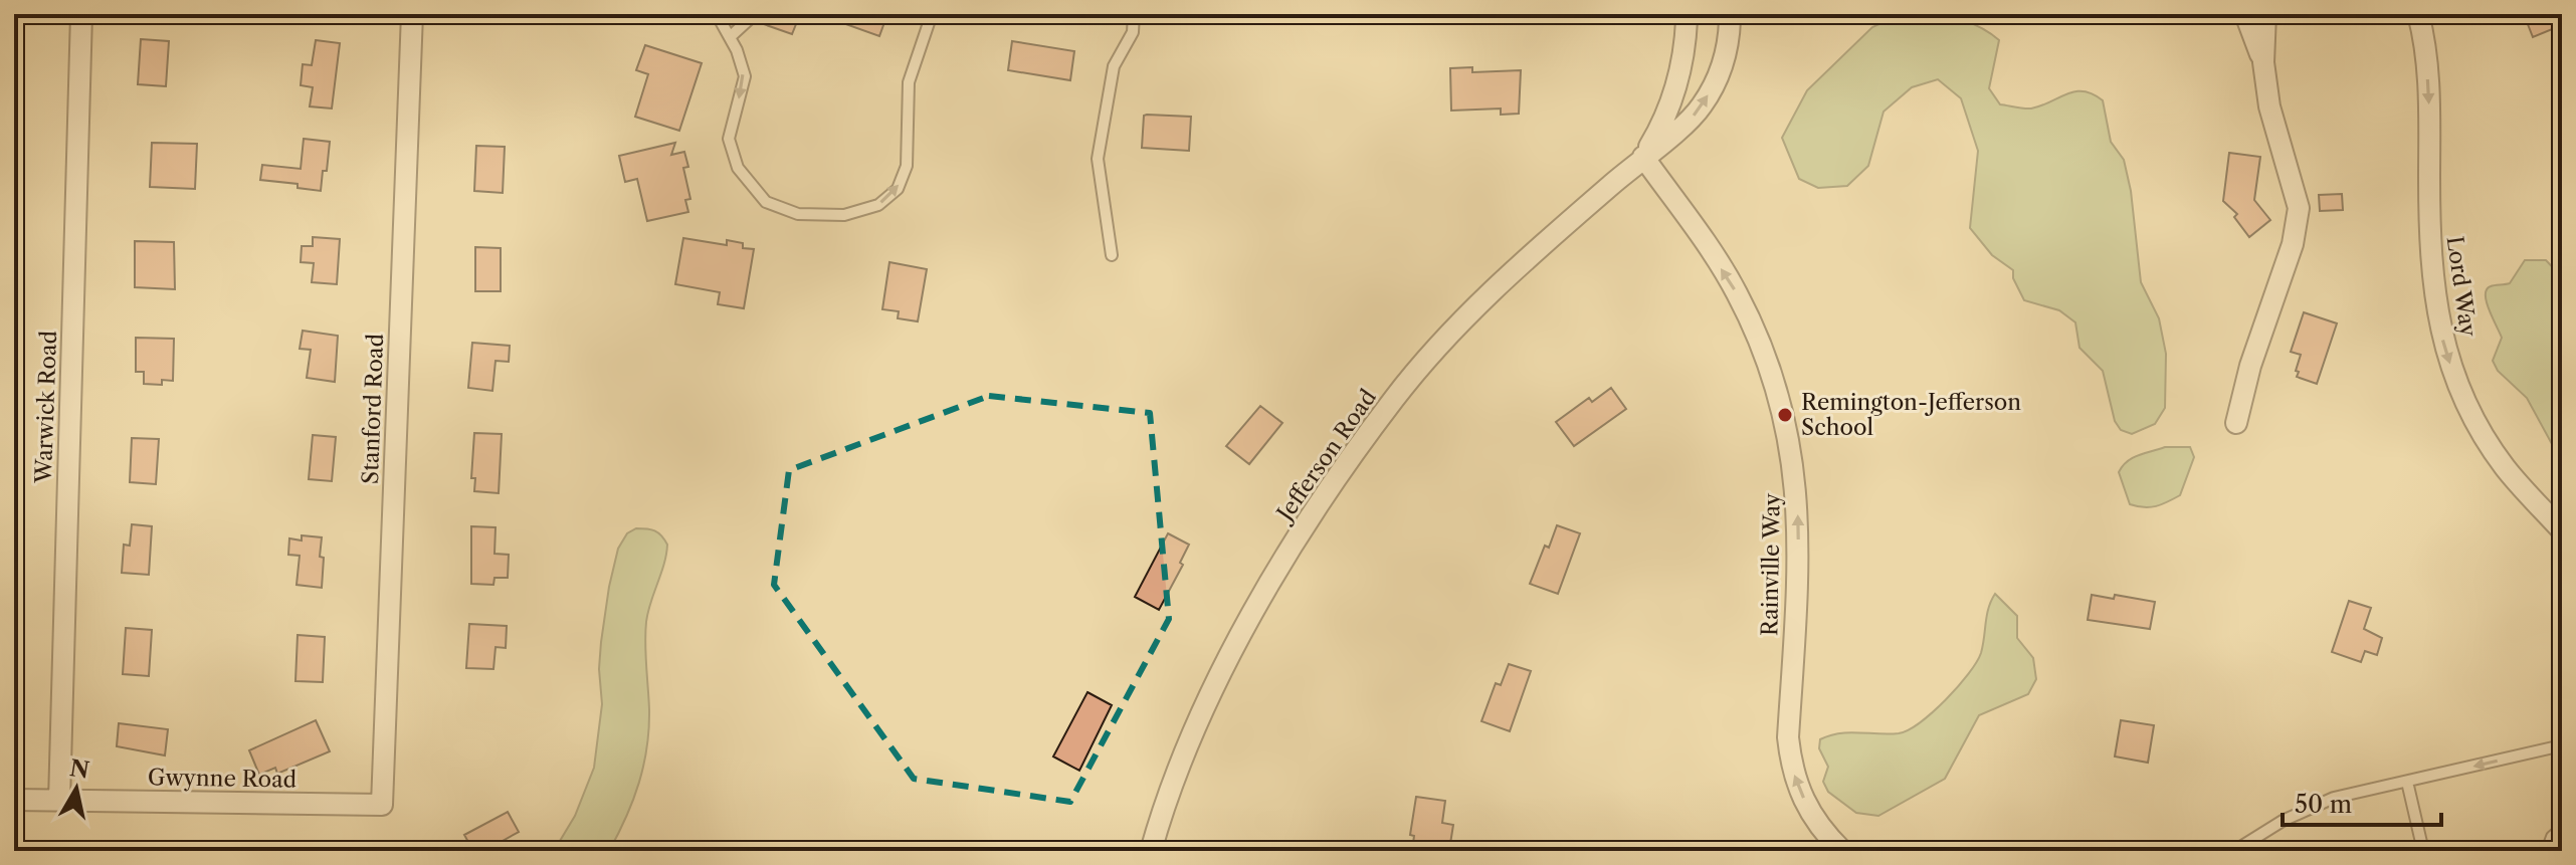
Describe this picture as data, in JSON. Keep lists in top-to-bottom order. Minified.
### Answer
{"streets":{"street":["Lord Way","Warwick Road","Stanford Road","Jefferson Road","Rainville Way","Gwynne Road"]},"crossings":[["Warwick Road","Gwynne Road"],["Stanford Road","Gwynne Road"],["Jefferson Road","Rainville Way"]],"one_way":["Rainville Way"],"places":["Remington-Jefferson School"],"scale_bar":"50 m","north":"top"}
